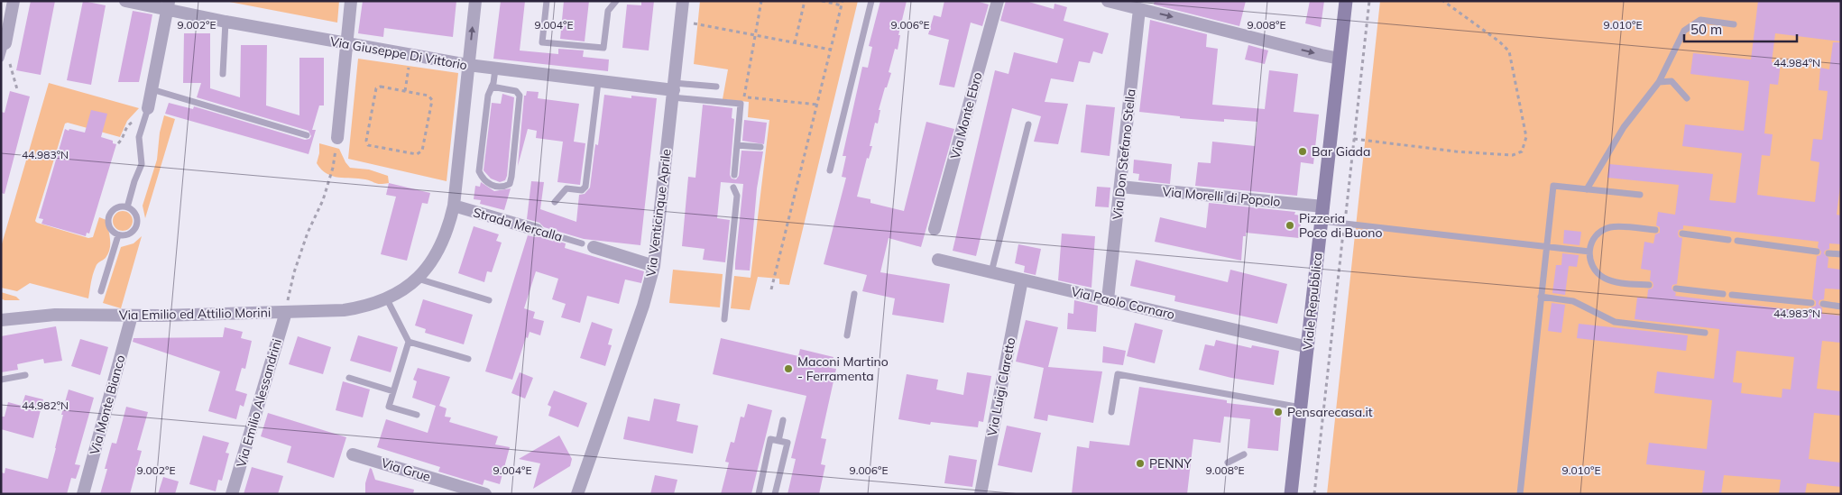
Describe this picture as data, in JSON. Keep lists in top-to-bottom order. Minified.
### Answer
{"streets":{"main road":["Viale Repubblica"],"street":["Via Giuseppe Di Vittorio","Via Monte Ebro","Via Don Stefano Stella","Via Morelli di Popolo","Via Venticinque Aprile","Strada Mercalla","Via Paolo Cornaro","Via Emilio ed Attilio Morini","Via Luigi Claretto","Via Emilio Alessandrini","Via Monte Bianco","Via Grue"]},"crossings":[["Via Giuseppe Di Vittorio","Via Venticinque Aprile"],["Via Giuseppe Di Vittorio","Via Emilio ed Attilio Morini"],["Via Don Stefano Stella","Via Morelli di Popolo"],["Via Don Stefano Stella","Via Paolo Cornaro"],["Via Morelli di Popolo","Viale Repubblica"],["Via Venticinque Aprile","Strada Mercalla"],["Strada Mercalla","Via Emilio ed Attilio Morini"],["Viale Repubblica","Via Paolo Cornaro"],["Via Paolo Cornaro","Via Luigi Claretto"],["Via Emilio ed Attilio Morini","Via Emilio Alessandrini"],["Via Emilio ed Attilio Morini","Via Monte Bianco"]],"places":["Bar Giada","Pizzeria Poco di Buono","Maconi Martino - Ferramenta","Pensarecasa.it","PENNY"],"scale_bar":"50 m","coordinates":["9.002°E","9.004°E","9.006°E","9.008°E","9.010°E","44.984°N","44.983°N","44.982°N"]}
